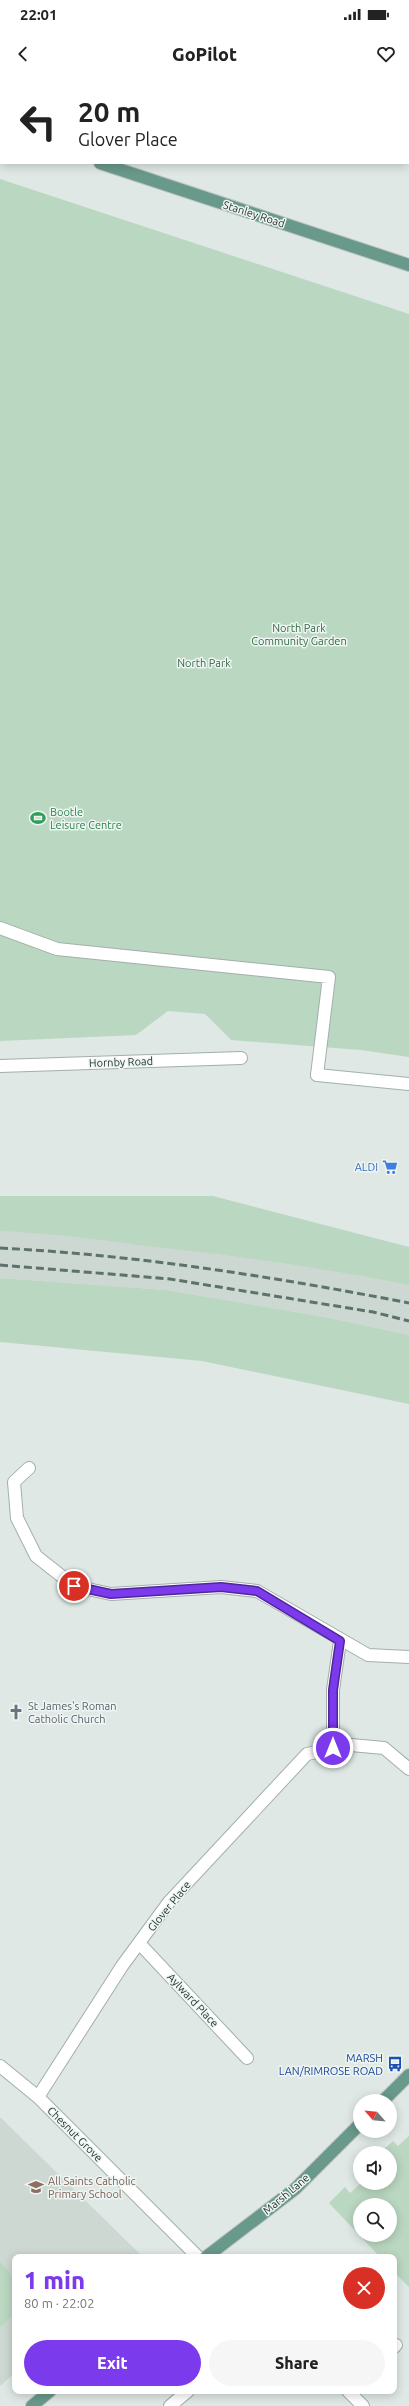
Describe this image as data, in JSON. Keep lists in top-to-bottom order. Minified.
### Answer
{"streets":{"main road":["Stanley Road","Marsh Lane"],"street":["Hornby Road","Glover Place","Aylward Place","Chesnut Grove"]},"crossings":[["Glover Place","Aylward Place"],["Glover Place","Chesnut Grove"]],"parks":["North Park Community Garden","North Park"],"places":{"sports":["Bootle Leisure Centre"],"supermarket":["ALDI"],"church":["St James's Roman Catholic Church"],"bus stop":["MARSH LAN/RIMROSE ROAD"],"school or university":["All Saints Catholic Primary School"]},"north":"top left","page":{"status":"22:01","header":"GoPilot","turn":["20 m","Glover Place"],"heading":["1 min","80 m · 22:02"],"buttons":["Exit","Share"]}}
